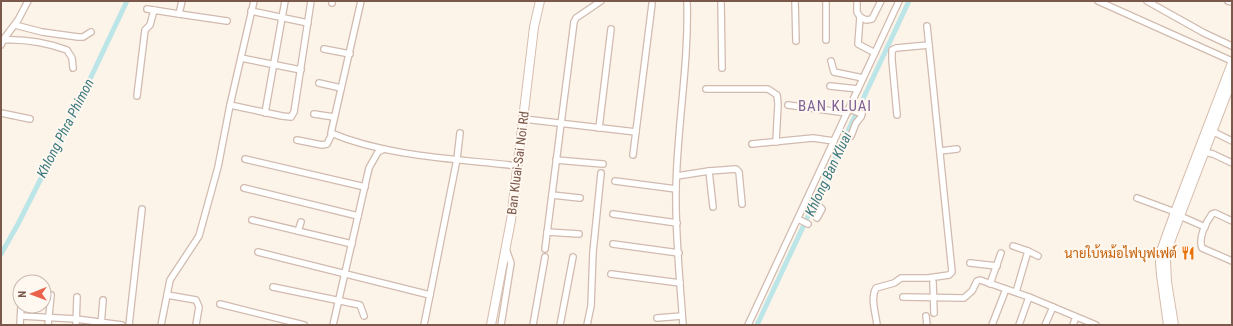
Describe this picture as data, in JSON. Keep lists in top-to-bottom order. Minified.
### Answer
{"streets":{"street":["Ban Kluai-Sai Noi Rd"]},"districts":["BAN KLUAI"],"water":["Khlong Phra Phimon","Khlong Ban Kluai"],"places":{"restaurant":["นายใบ้หม้อไฟบุฟเฟต์"]},"north":"left"}
